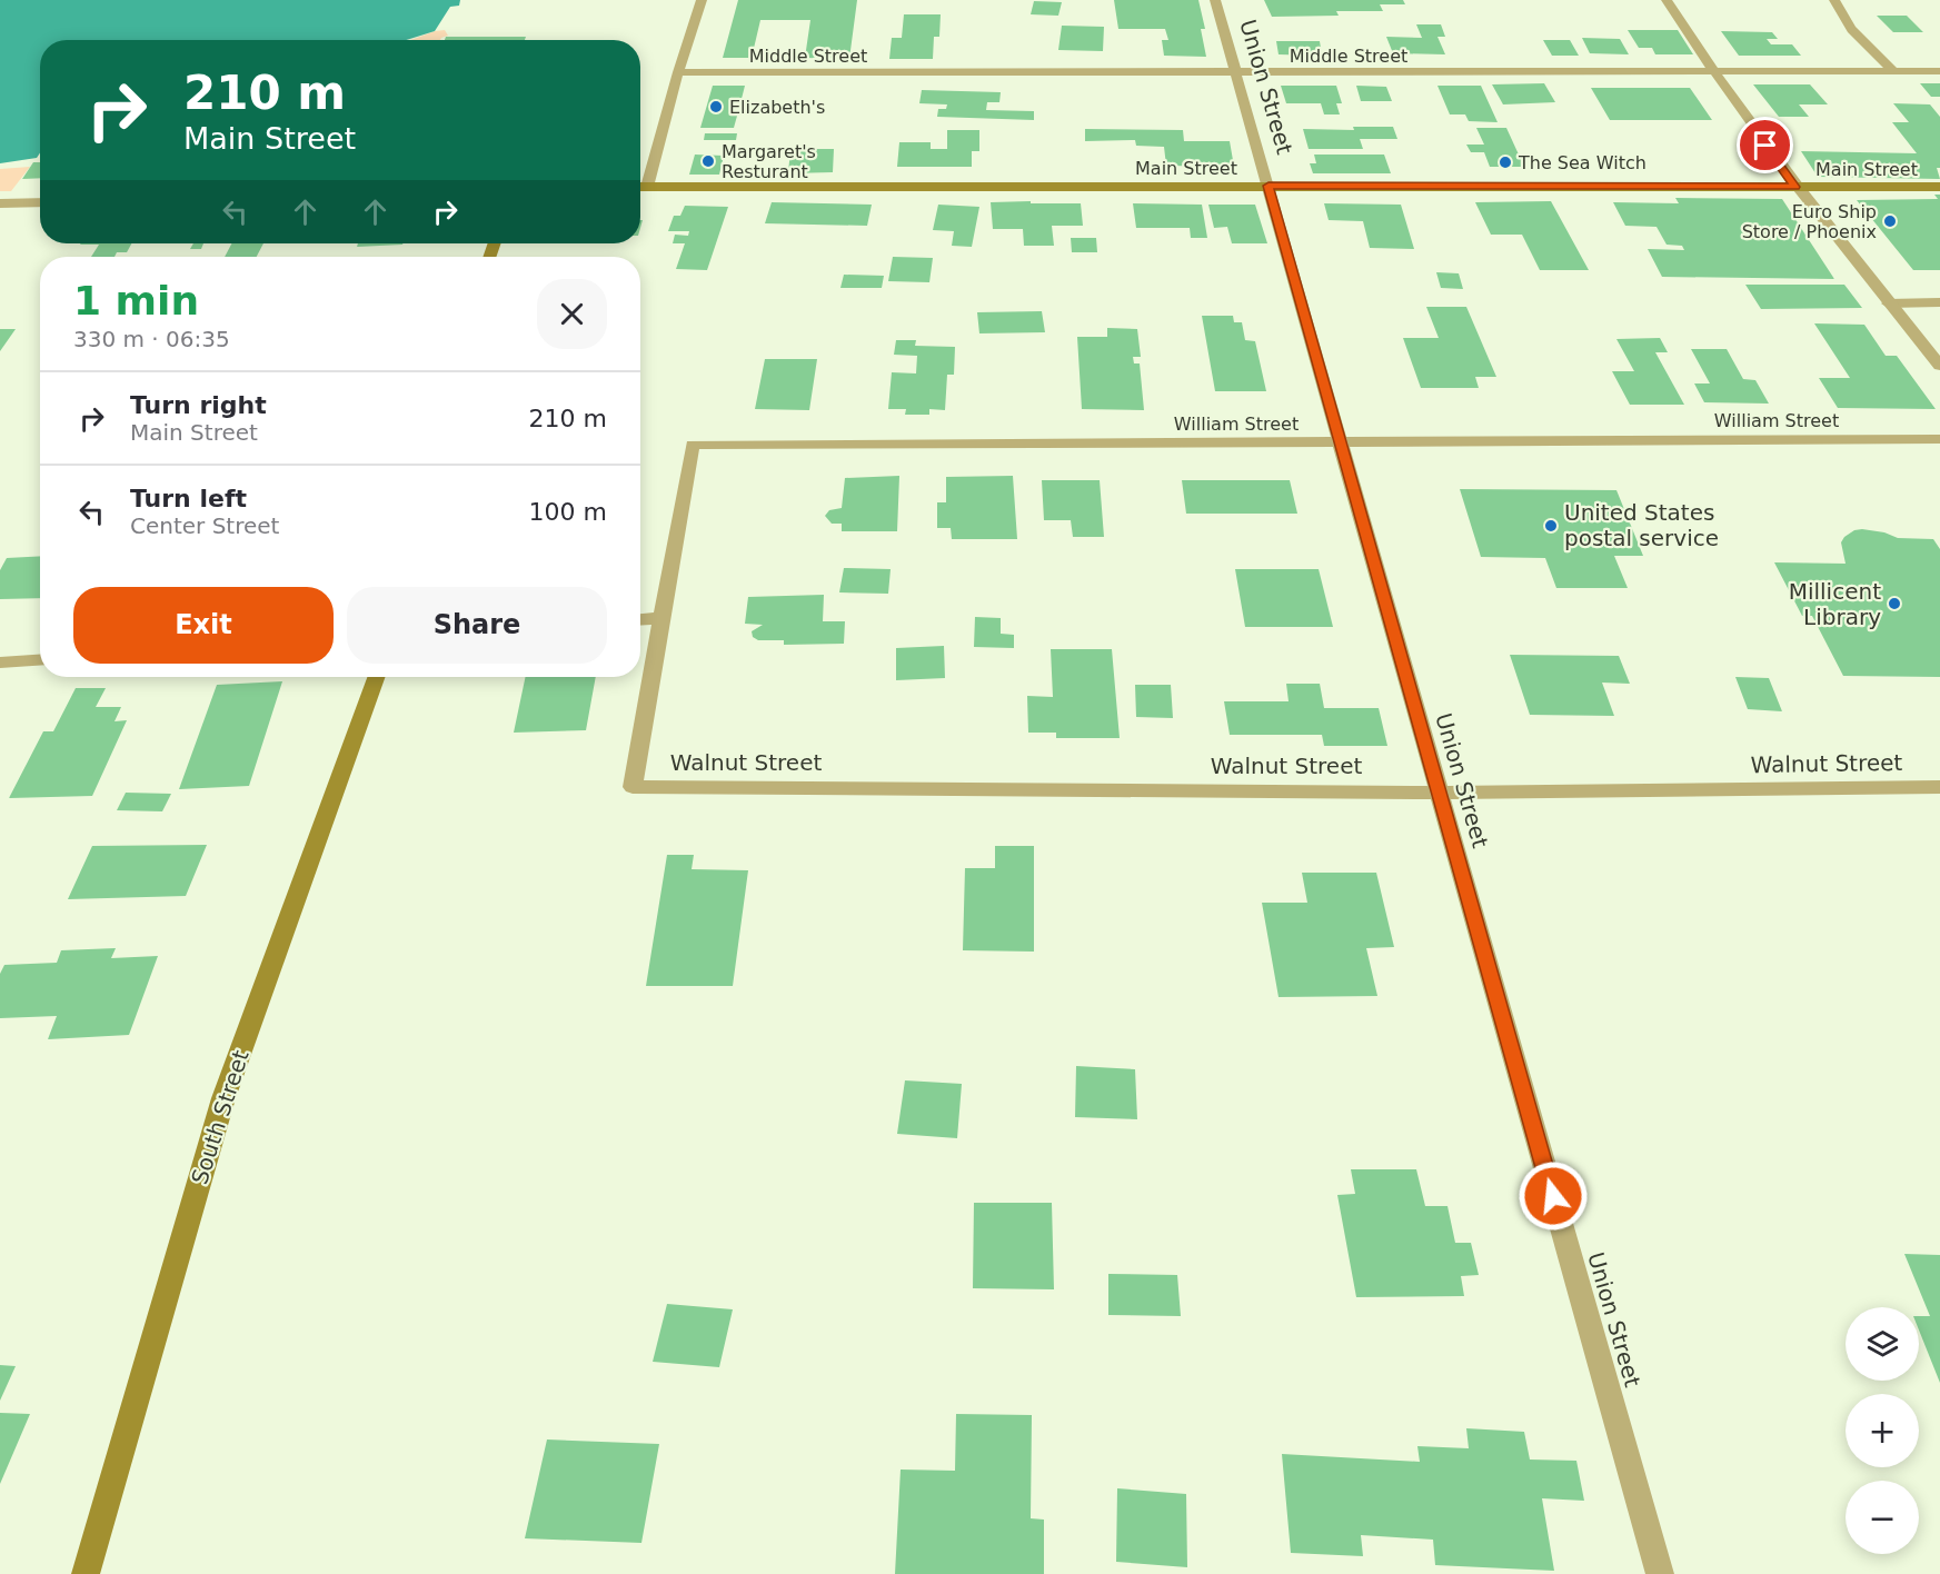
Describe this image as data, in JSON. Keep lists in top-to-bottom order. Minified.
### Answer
{"streets":{"street":["Middle Street","Union Street","Main Street","William Street","Walnut Street","South Street"]},"crossings":[["Middle Street","Union Street"],["Union Street","Main Street"],["Union Street","William Street"],["Union Street","Walnut Street"],["William Street","Walnut Street"]],"places":["Elizabeth's","Margaret's Resturant","The Sea Witch","Euro Ship Store / Phoenix","United States postal service","Millicent Library"],"page":{"turn":["210 m","Main Street"],"heading":["1 min","330 m · 06:35"],"list":[{"name":"Turn right","note":"Main Street","value":"210 m"},{"name":"Turn left","note":"Center Street","value":"100 m"}],"buttons":["Exit","Share"],"map_buttons":["+","−"]}}
